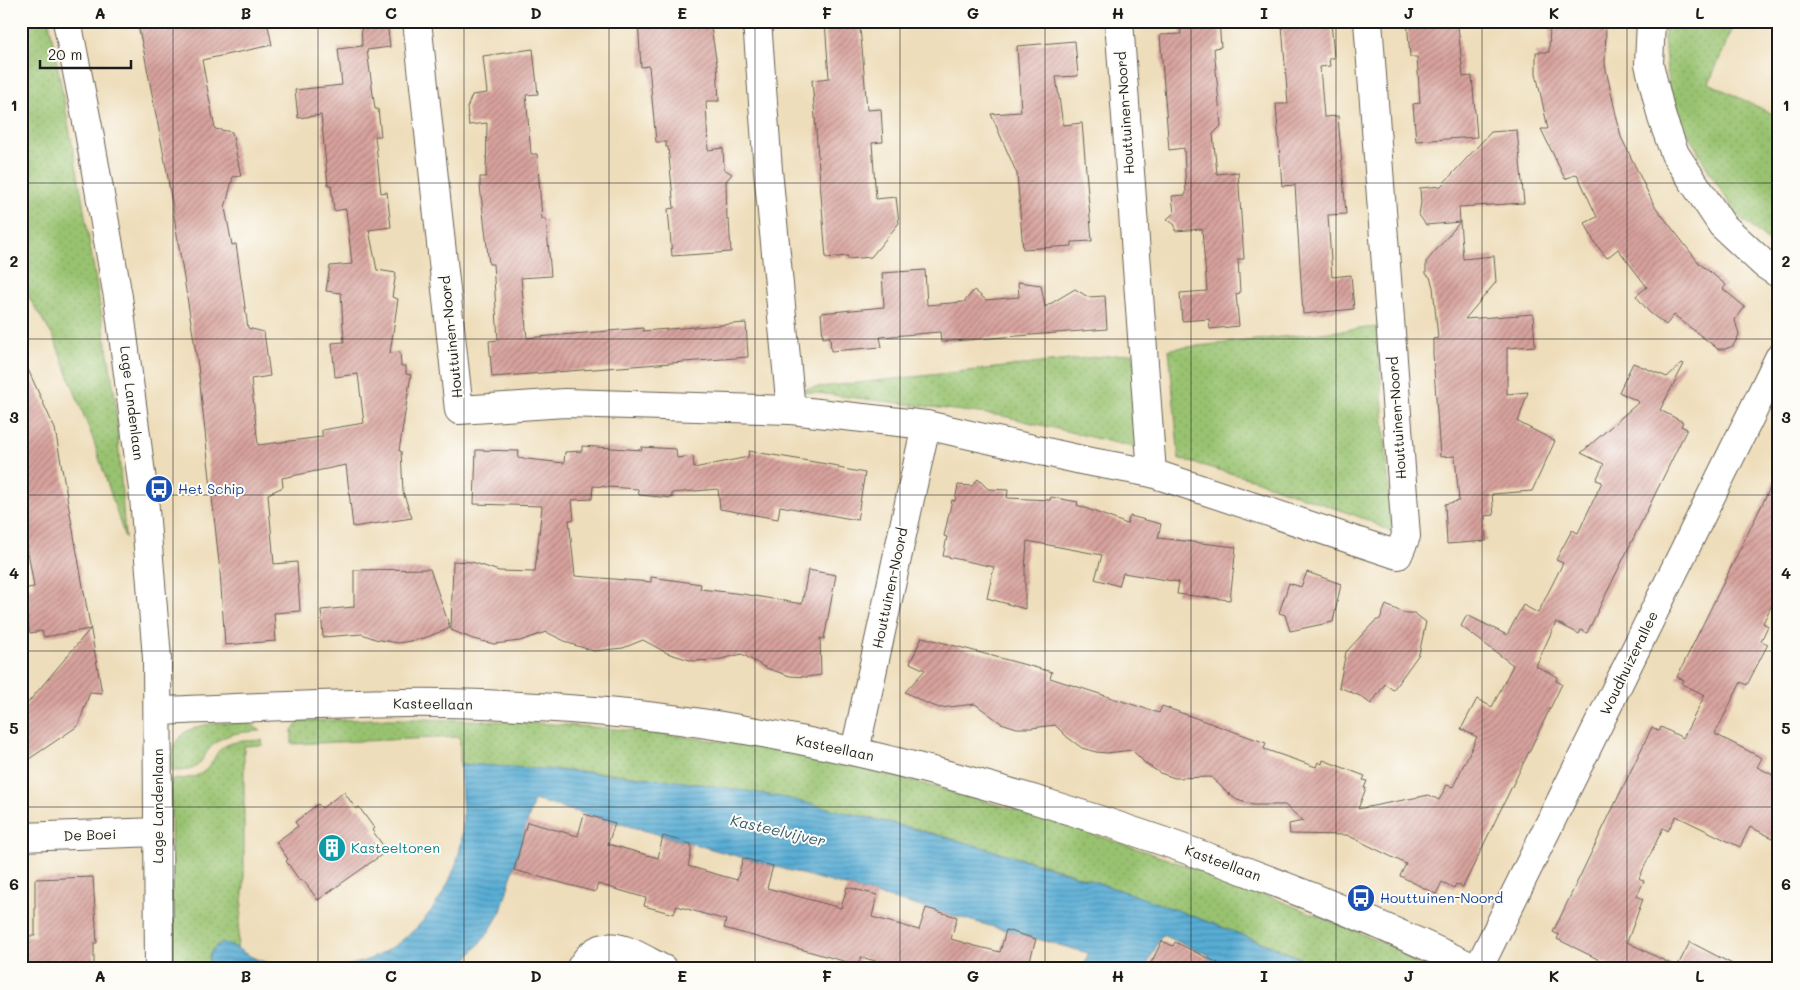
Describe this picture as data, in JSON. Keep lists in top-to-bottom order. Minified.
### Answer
{"streets":{"street":["Houttuinen-Noord","Lage Landenlaan","Woudhuizerallee","Kasteellaan","De Boei"]},"crossings":[["Houttuinen-Noord","Kasteellaan"],["Lage Landenlaan","Kasteellaan"],["Lage Landenlaan","De Boei"],["Woudhuizerallee","Kasteellaan"]],"water":["Kasteelvijver"],"places":{"bus stop":["Het Schip","Houttuinen-Noord"],"building":["Kasteeltoren"]},"scale_bar":"20 m","grid":{"columns":["A","B","C","D","E","F","G","H","I","J","K","L"],"rows":["1","2","3","4","5","6"]}}
